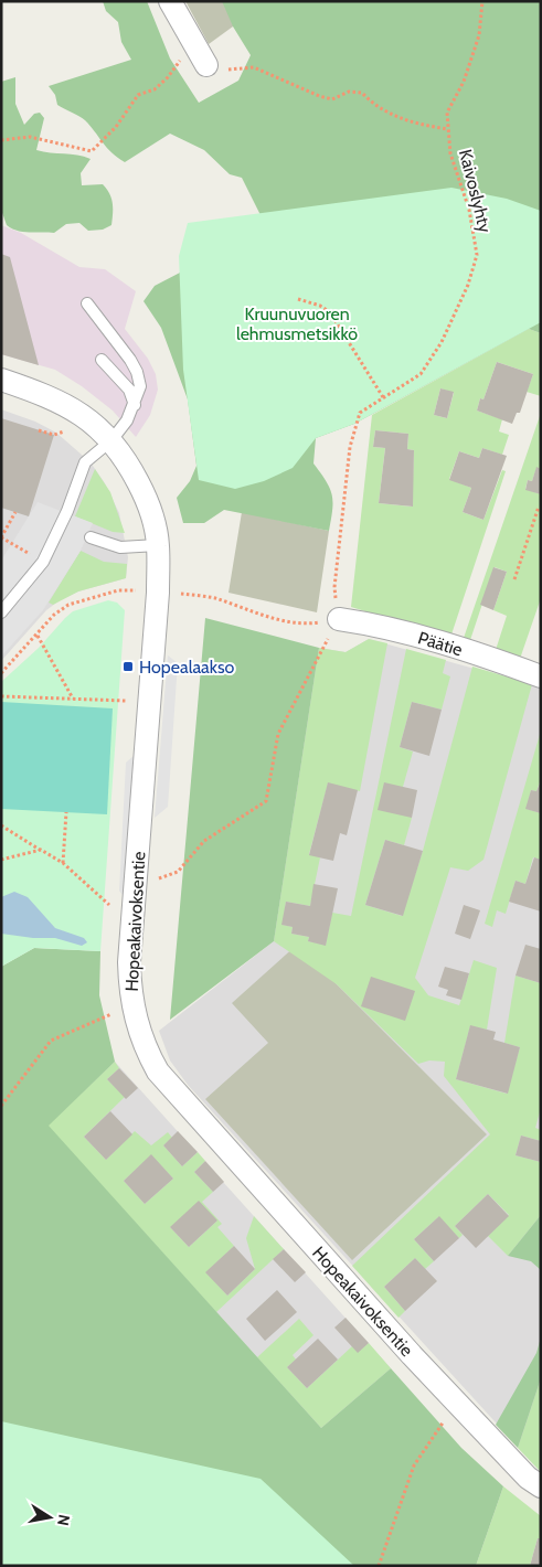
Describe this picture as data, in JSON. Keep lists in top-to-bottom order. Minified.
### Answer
{"streets":{"street":["Päätie","Hopeakaivoksentie"],"path":["Kaivoslyhty"]},"crossings":[["Kaivoslyhty","Päätie"]],"parks":["Kruunuvuoren lehmusmetsikkö"],"places":{"transit":["Hopealaakso"]},"north":"right"}
